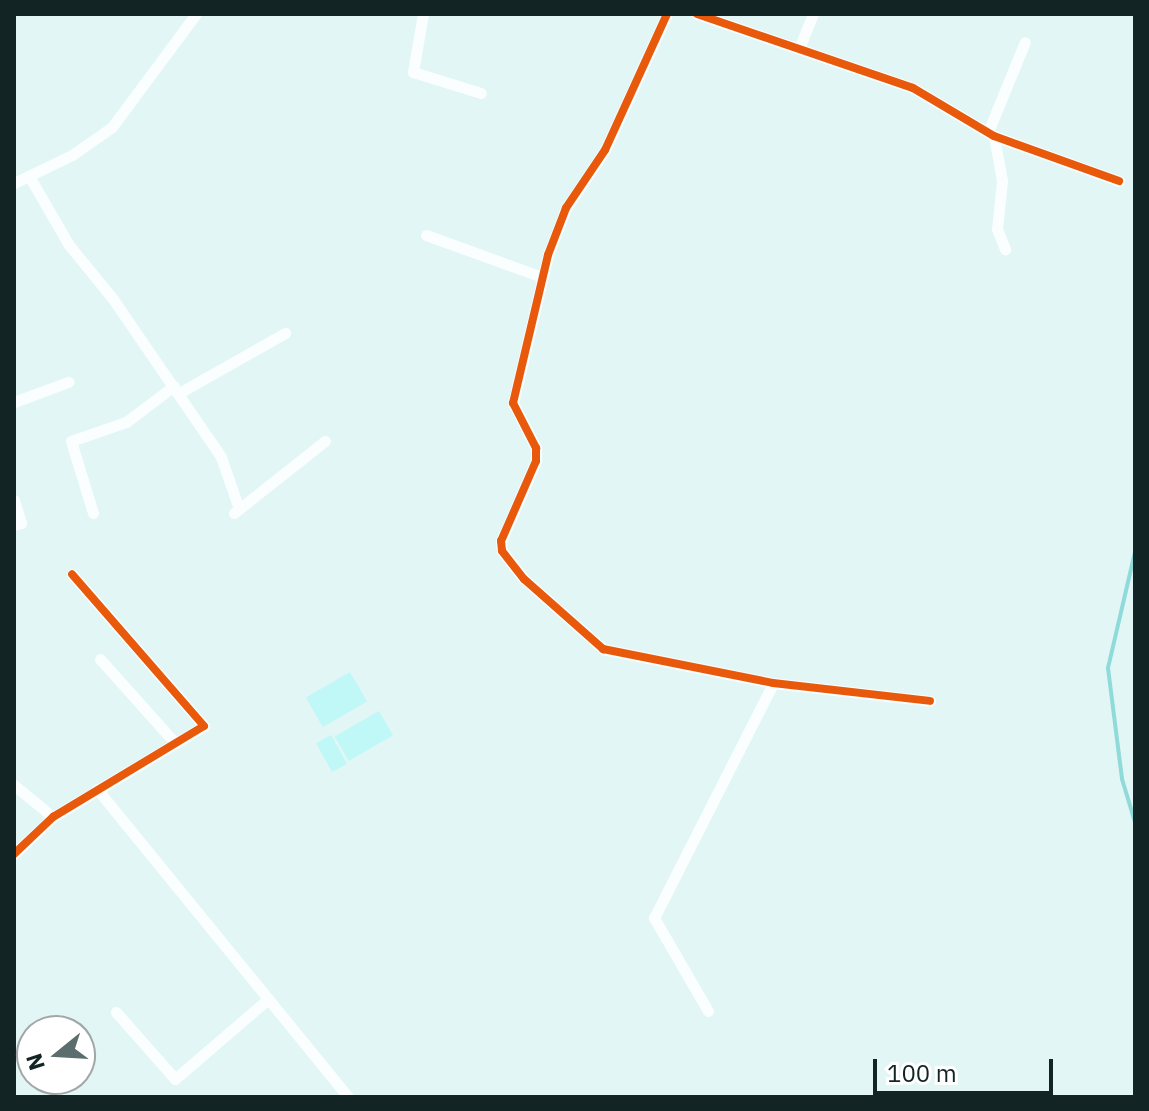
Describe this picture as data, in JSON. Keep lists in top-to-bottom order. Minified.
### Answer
{"scale_bar":"100 m","north":"left"}
